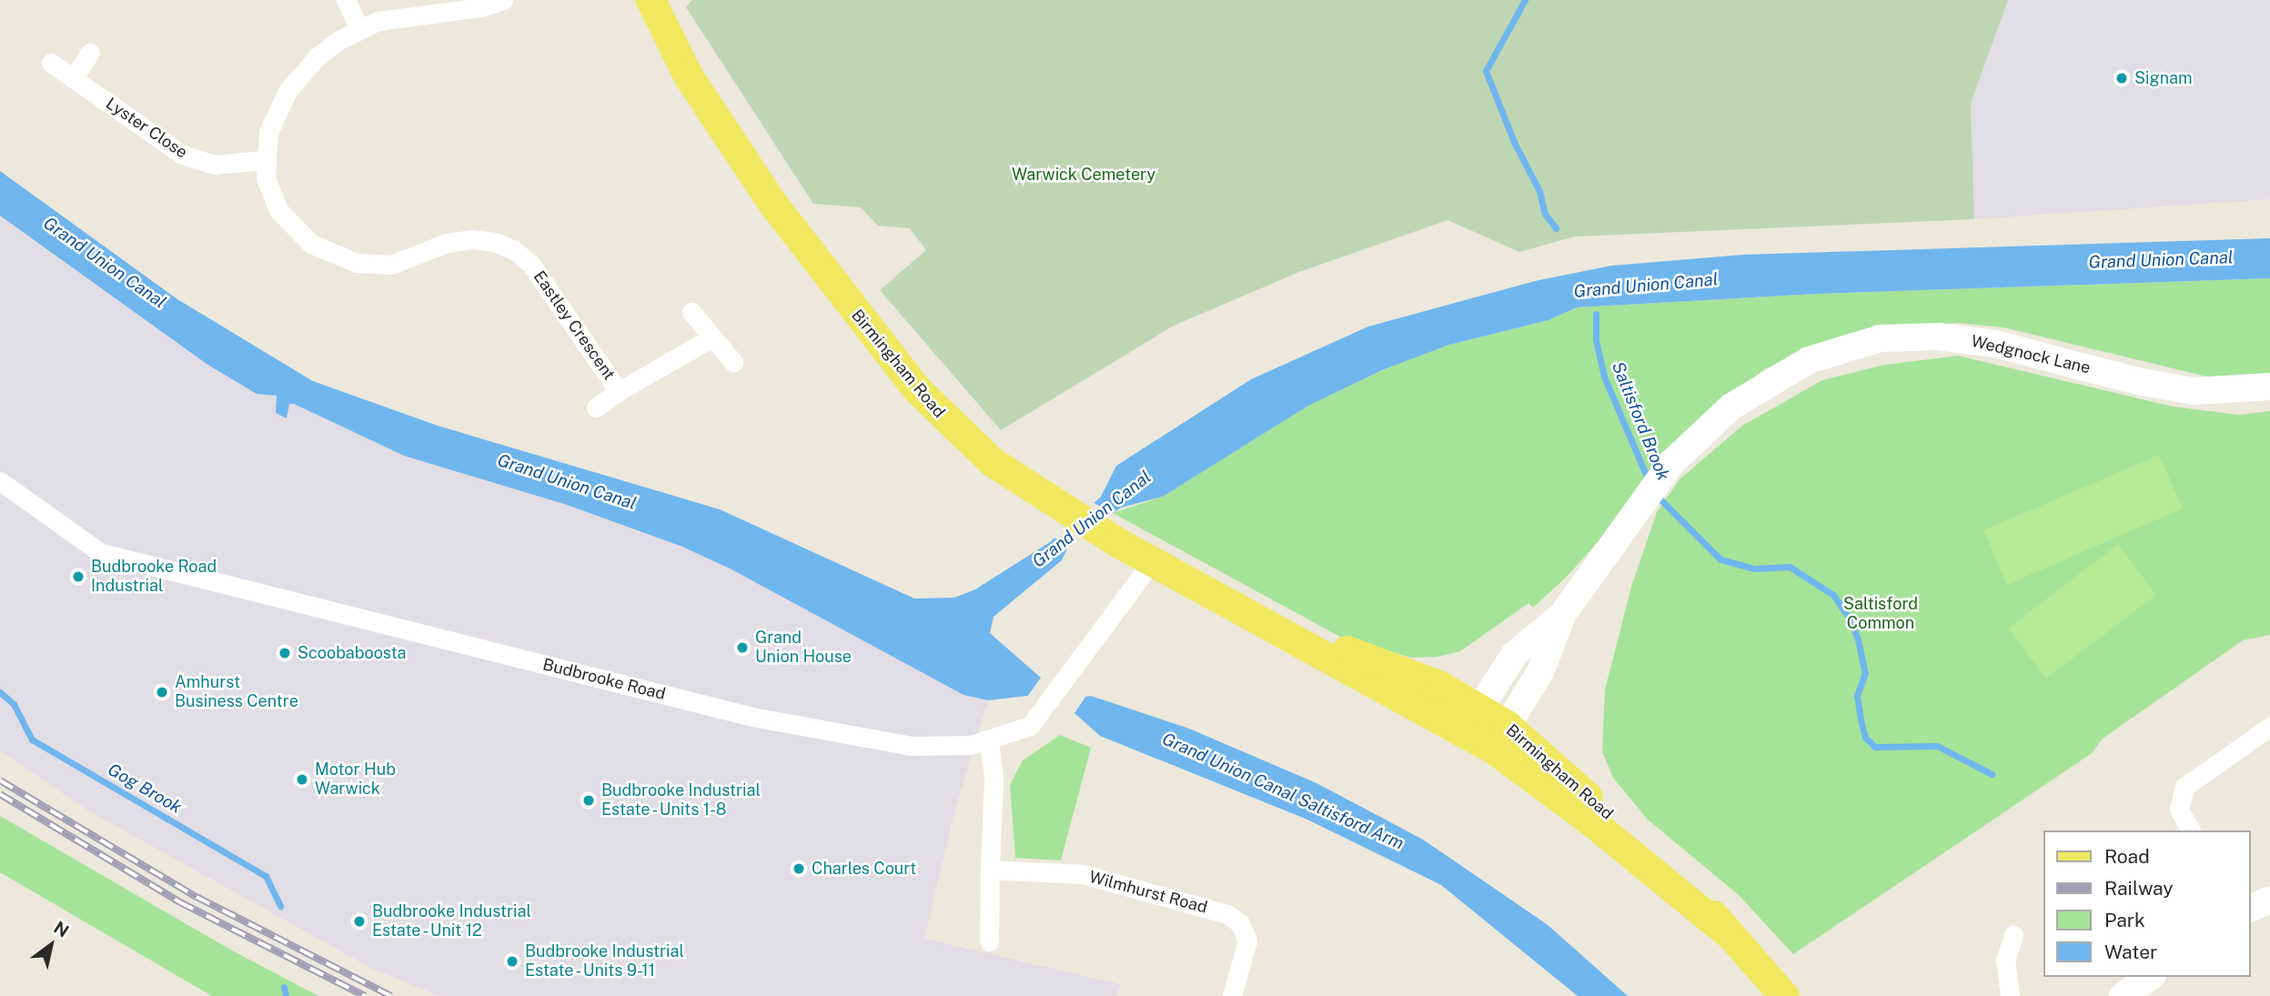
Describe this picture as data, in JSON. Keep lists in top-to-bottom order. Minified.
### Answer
{"streets":{"main road":["Birmingham Road"],"street":["Lyster Close","Eastley Crescent","Wedgnock Lane","Budbrooke Road","Wilmhurst Road"]},"crossings":[["Lyster Close","Eastley Crescent"],["Wedgnock Lane","Birmingham Road"],["Birmingham Road","Budbrooke Road"]],"water":["Grand Union Canal","Saltisford Brook","Gog Brook","Grand Union Canal Saltisford Arm"],"parks":["Warwick Cemetery","Saltisford Common"],"places":["Signam","Budbrooke Road Industrial","Grand Union House","Scoobaboosta","Amhurst Business Centre","Motor Hub Warwick","Budbrooke Industrial Estate - Units 1-8","Charles Court","Budbrooke Industrial Estate - Unit 12","Budbrooke Industrial Estate - Units 9-11"],"legend":["Road","Railway","Park","Water"],"north":"top right"}
